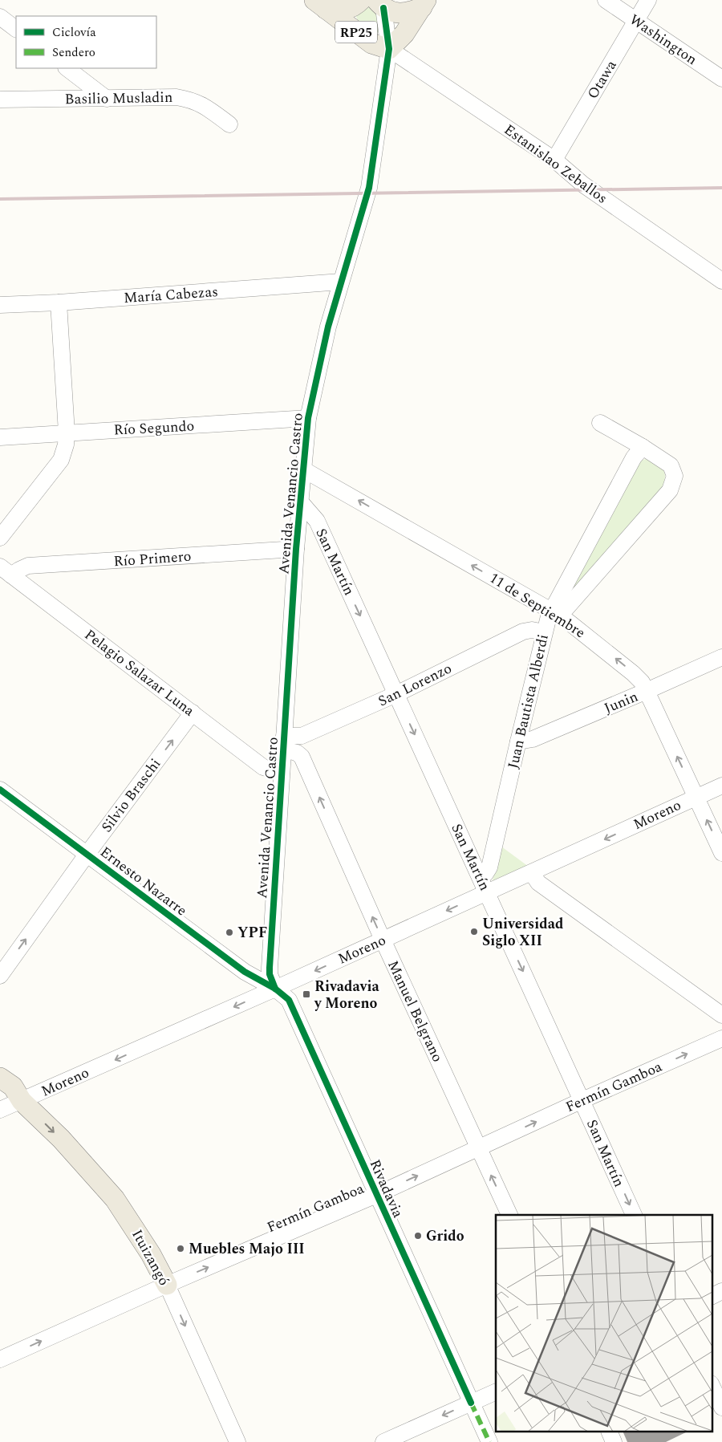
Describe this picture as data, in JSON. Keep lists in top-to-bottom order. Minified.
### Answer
{"streets":{"main road":["RP25","Ituizangó"],"street":["Washington","Otawa","Basilio Musladin","Estanislao Zeballos","María Cabezas","Río Segundo","Avenida Venancio Castro","Río Primero","San Martín","11 de Septiembre","Pelagio Salazar Luna","San Lorenzo","Juan Bautista Alberdi","Junin","Silvio Braschi","Moreno","Ernesto Nazarre","Manuel Belgrano","Fermín Gamboa","Rivadavia"]},"crossings":[["RP25","Estanislao Zeballos"],["RP25","Avenida Venancio Castro"],["Washington","Otawa"],["Otawa","Estanislao Zeballos"],["Estanislao Zeballos","Avenida Venancio Castro"],["María Cabezas","Avenida Venancio Castro"],["Río Segundo","Avenida Venancio Castro"],["Avenida Venancio Castro","Río Primero"],["Avenida Venancio Castro","San Martín"],["Avenida Venancio Castro","11 de Septiembre"],["Avenida Venancio Castro","Pelagio Salazar Luna"],["Avenida Venancio Castro","San Lorenzo"],["Avenida Venancio Castro","Moreno"],["Avenida Venancio Castro","Ernesto Nazarre"],["Avenida Venancio Castro","Manuel Belgrano"],["Avenida Venancio Castro","Rivadavia"],["Río Primero","Pelagio Salazar Luna"],["San Martín","San Lorenzo"],["San Martín","Juan Bautista Alberdi"],["San Martín","Moreno"],["San Martín","Fermín Gamboa"],["11 de Septiembre","Juan Bautista Alberdi"],["11 de Septiembre","Junin"],["11 de Septiembre","Moreno"],["Pelagio Salazar Luna","Silvio Braschi"],["San Lorenzo","Juan Bautista Alberdi"],["San Lorenzo","Manuel Belgrano"],["Juan Bautista Alberdi","Junin"],["Silvio Braschi","Ernesto Nazarre"],["Moreno","Ernesto Nazarre"],["Moreno","Manuel Belgrano"],["Moreno","Rivadavia"],["Moreno","Ituizangó"],["Ernesto Nazarre","Rivadavia"],["Manuel Belgrano","Fermín Gamboa"],["Fermín Gamboa","Rivadavia"],["Fermín Gamboa","Ituizangó"]],"one_way":["San Martín","11 de Septiembre","Silvio Braschi","Moreno","Manuel Belgrano","Fermín Gamboa","Ituizangó"],"places":{"other":["Universidad Siglo XII","YPF","Grido","Muebles Majo III"],"transit":["Rivadavia y Moreno"]},"legend":["Ciclovía","Sendero"]}
